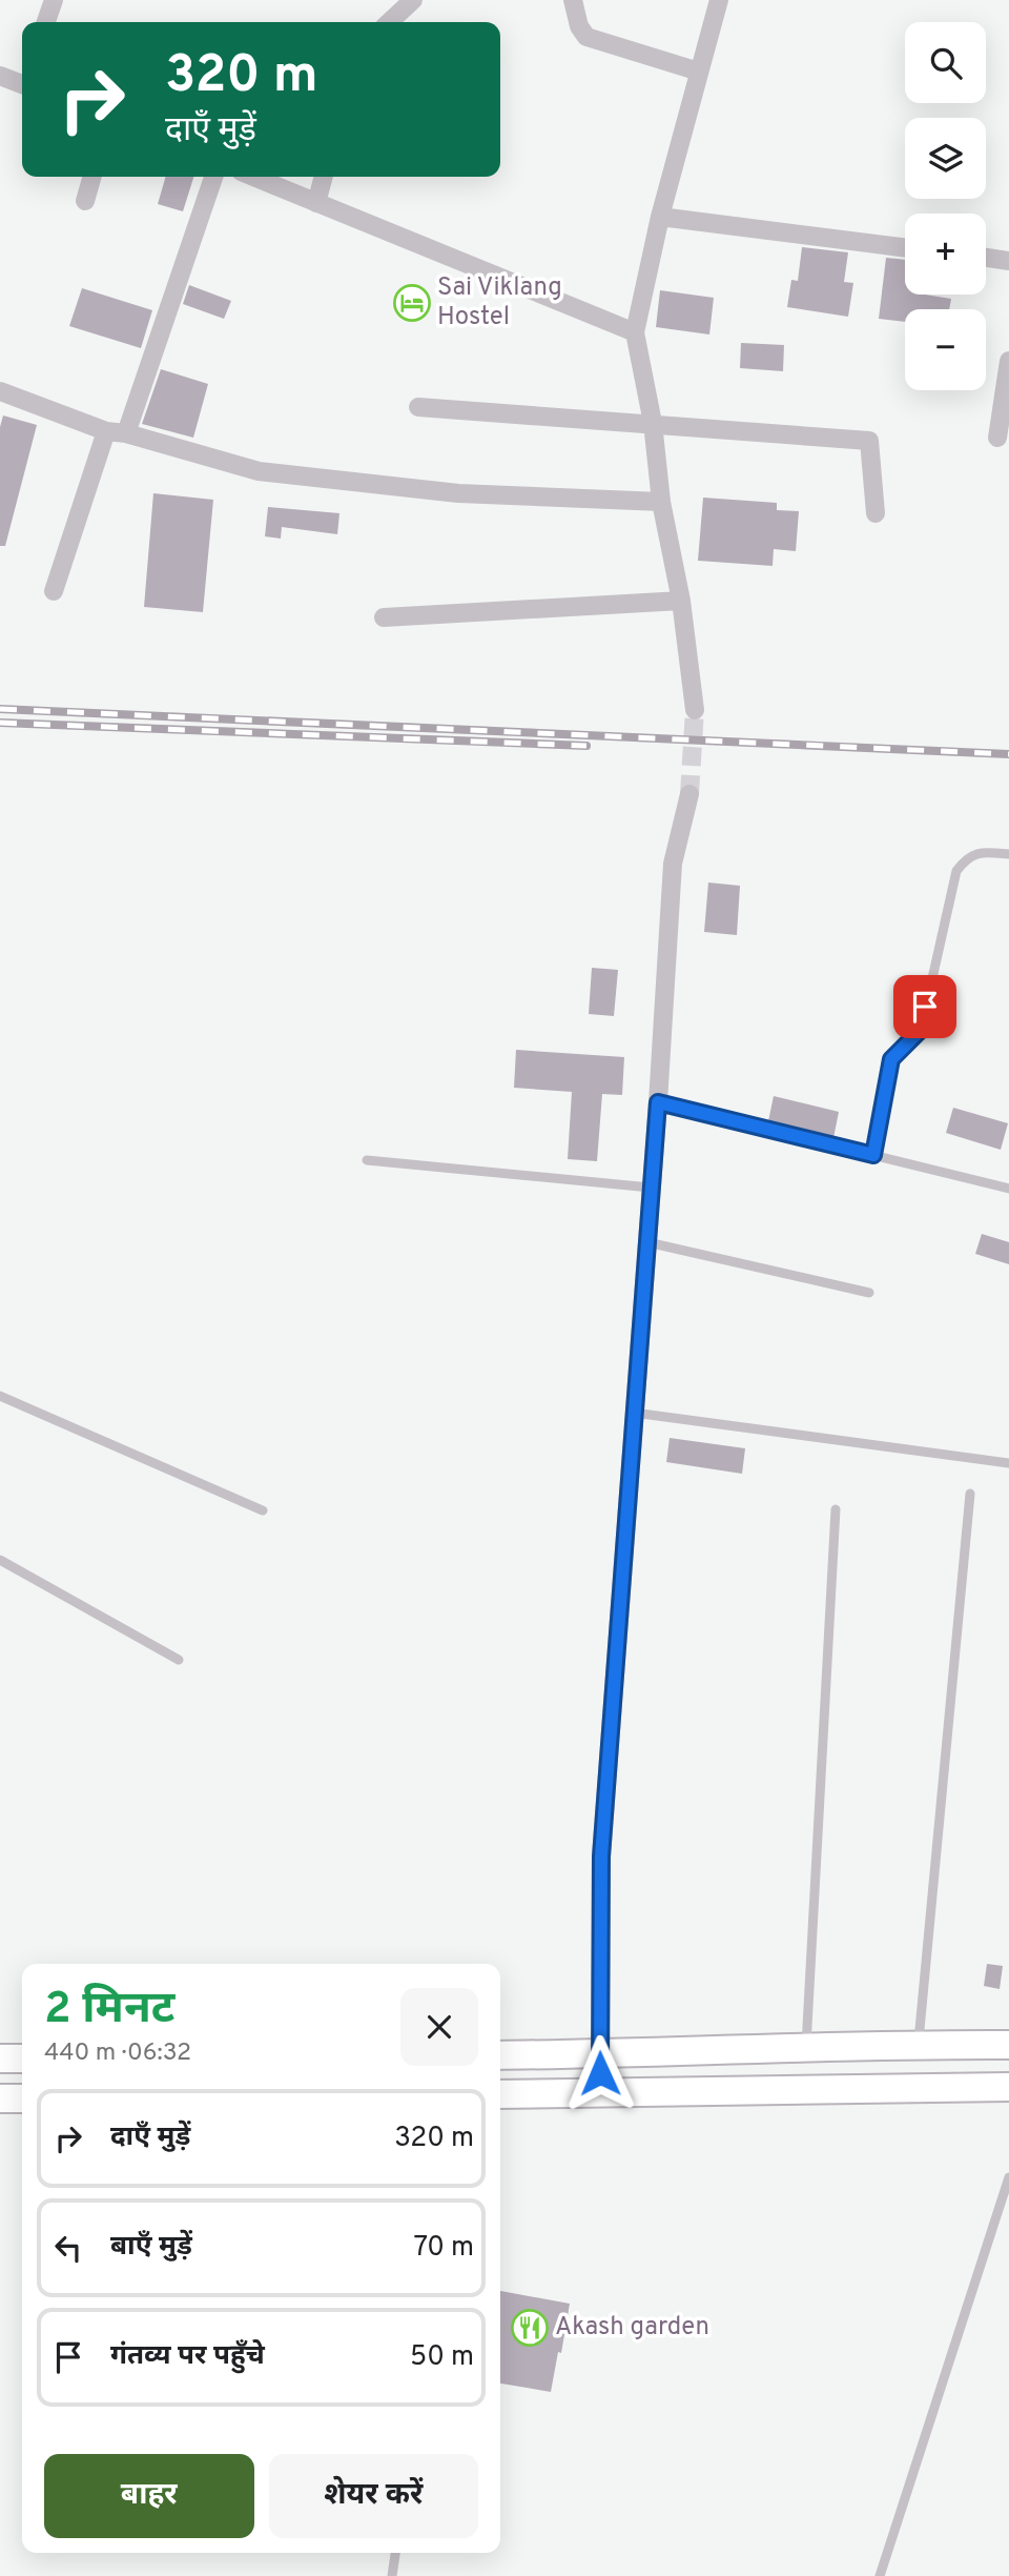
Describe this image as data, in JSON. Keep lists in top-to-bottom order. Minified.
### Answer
{"places":{"hotel":["Sai Viklang Hostel"],"restaurant":["Akash garden"]},"page":{"map_buttons":["+","−"],"turn":["320 m","दाएँ मुड़ें"],"heading":["2 मिनट","440 m · 06:32"],"list":[{"name":"दाएँ मुड़ें","value":"320 m"},{"name":"बाएँ मुड़ें","value":"70 m"},{"name":"गंतव्य पर पहुँचे","value":"50 m"}],"buttons":["बाहर","शेयर करें"]}}
